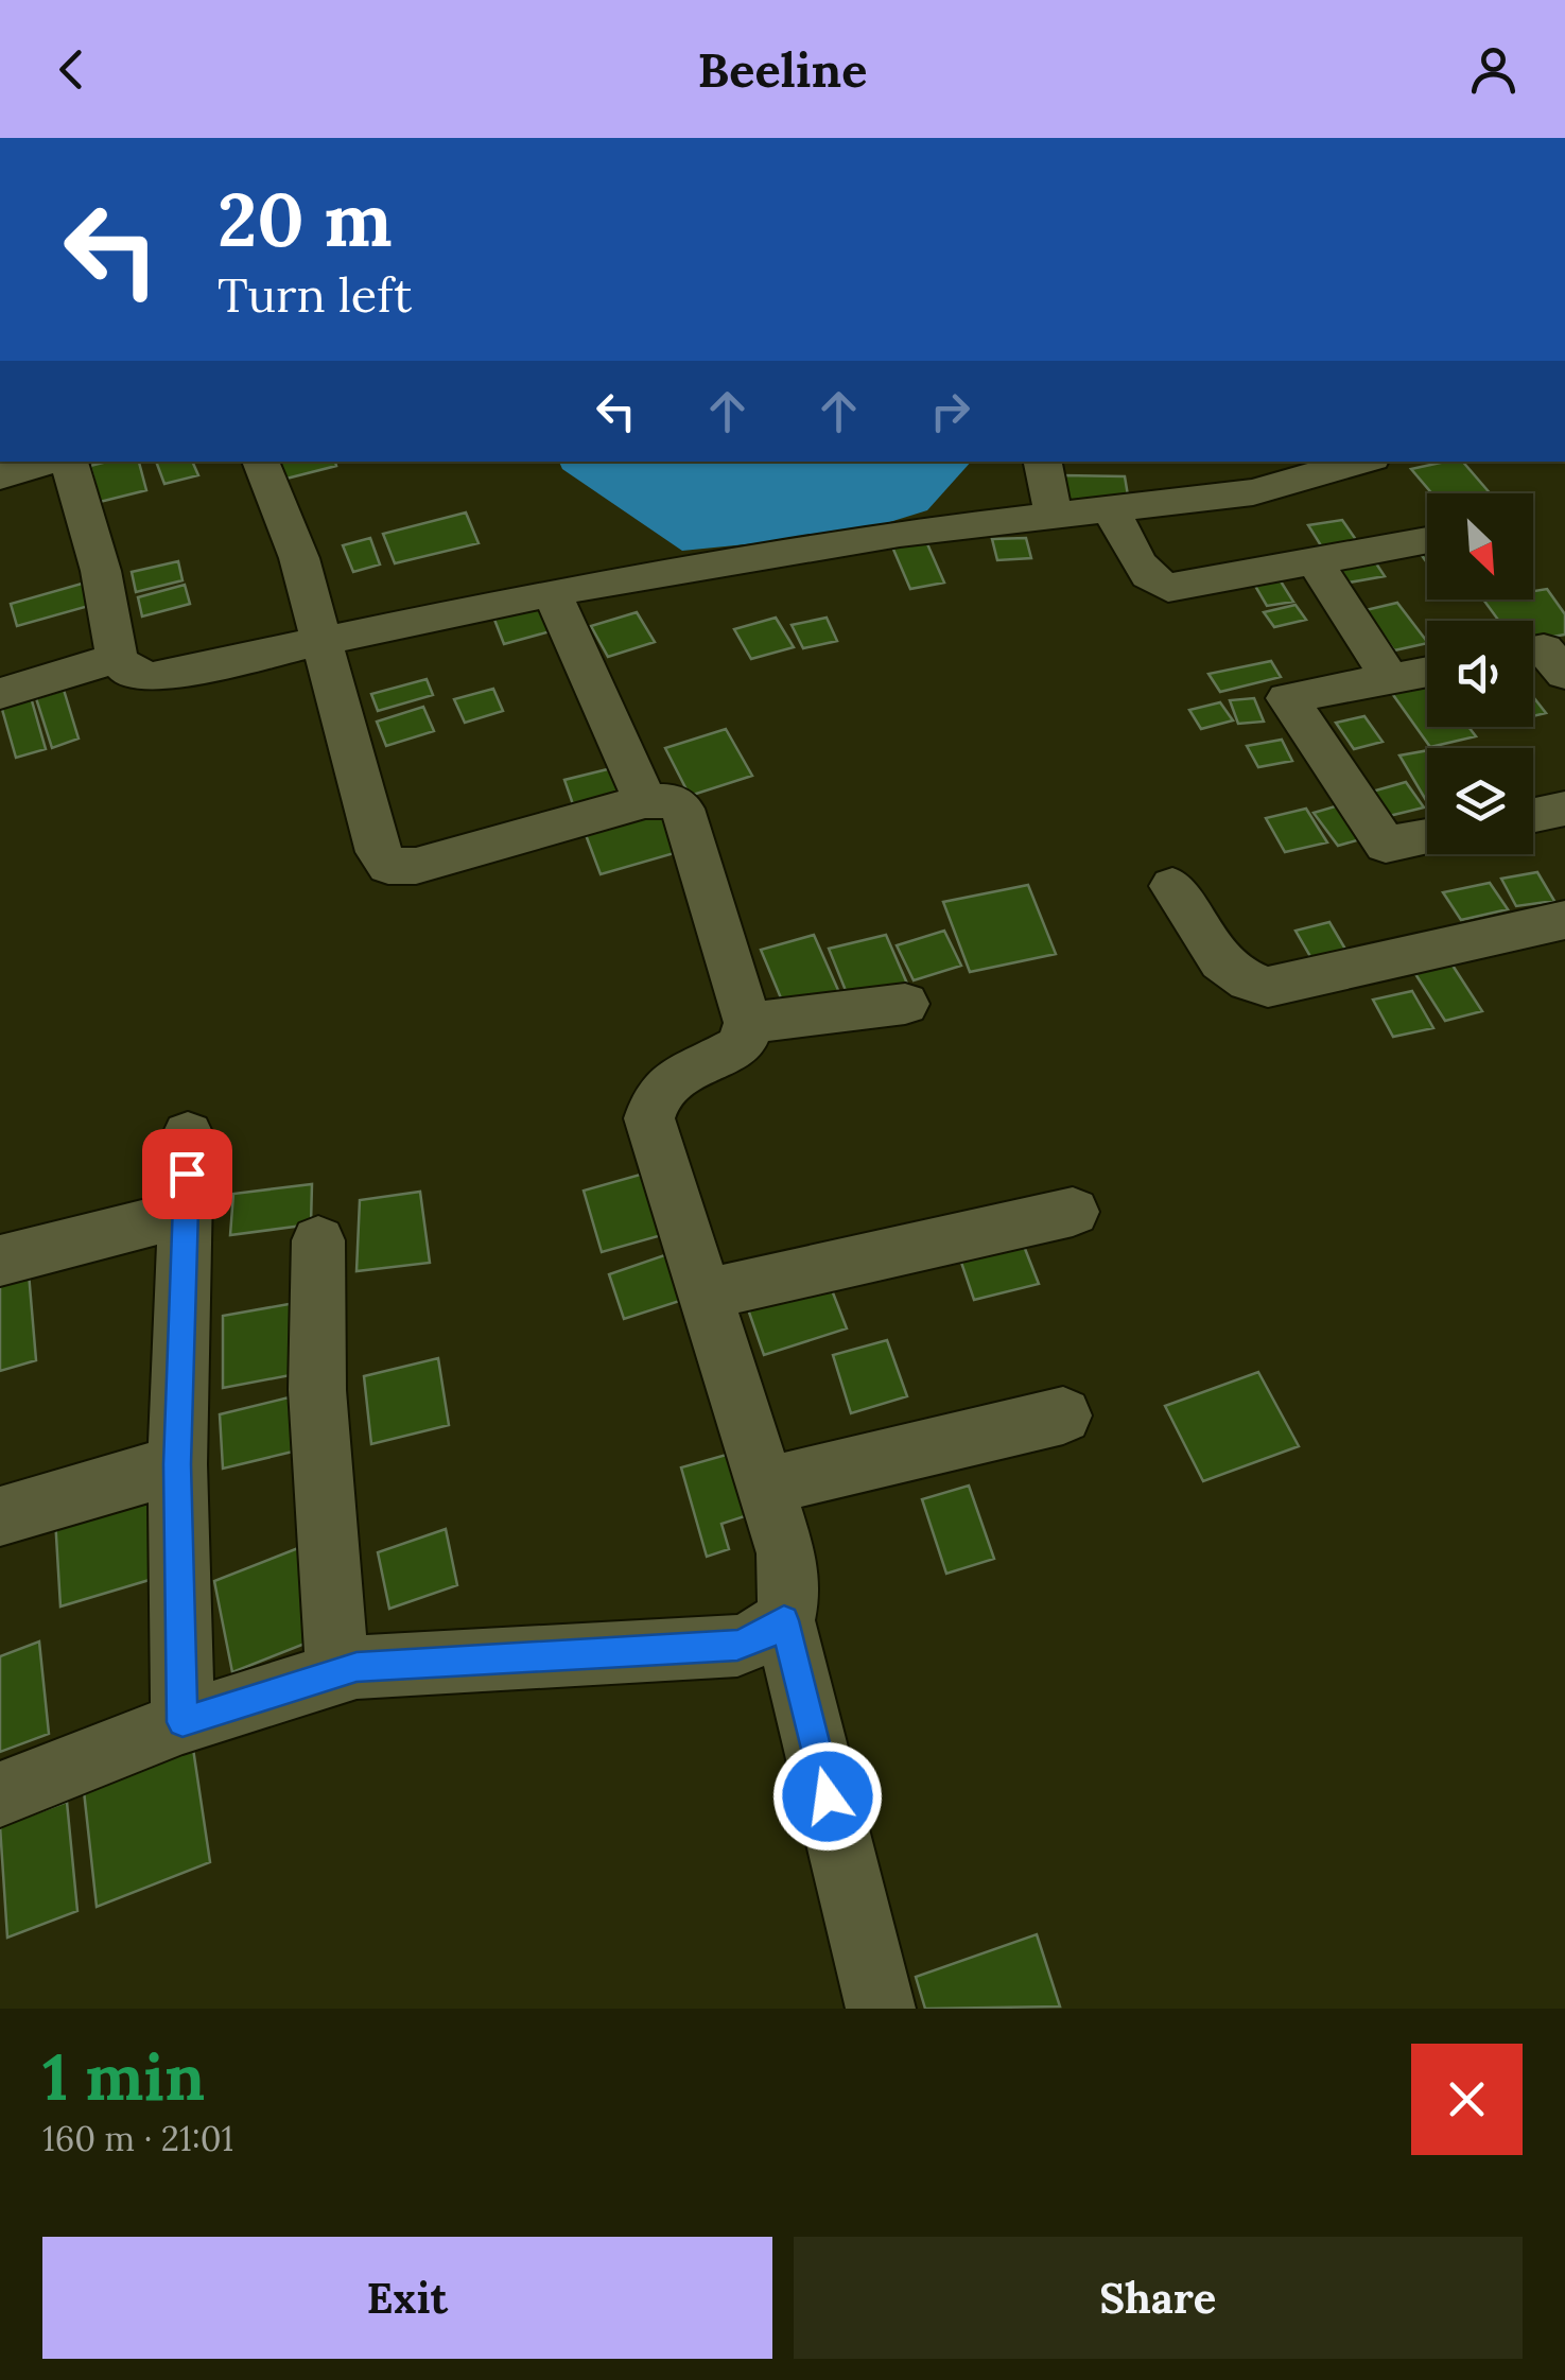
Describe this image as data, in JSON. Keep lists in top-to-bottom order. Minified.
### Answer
{"north":"bottom right","page":{"header":"Beeline","turn":["20 m","Turn left"],"heading":["1 min","160 m · 21:01"],"buttons":["Exit","Share"]}}
